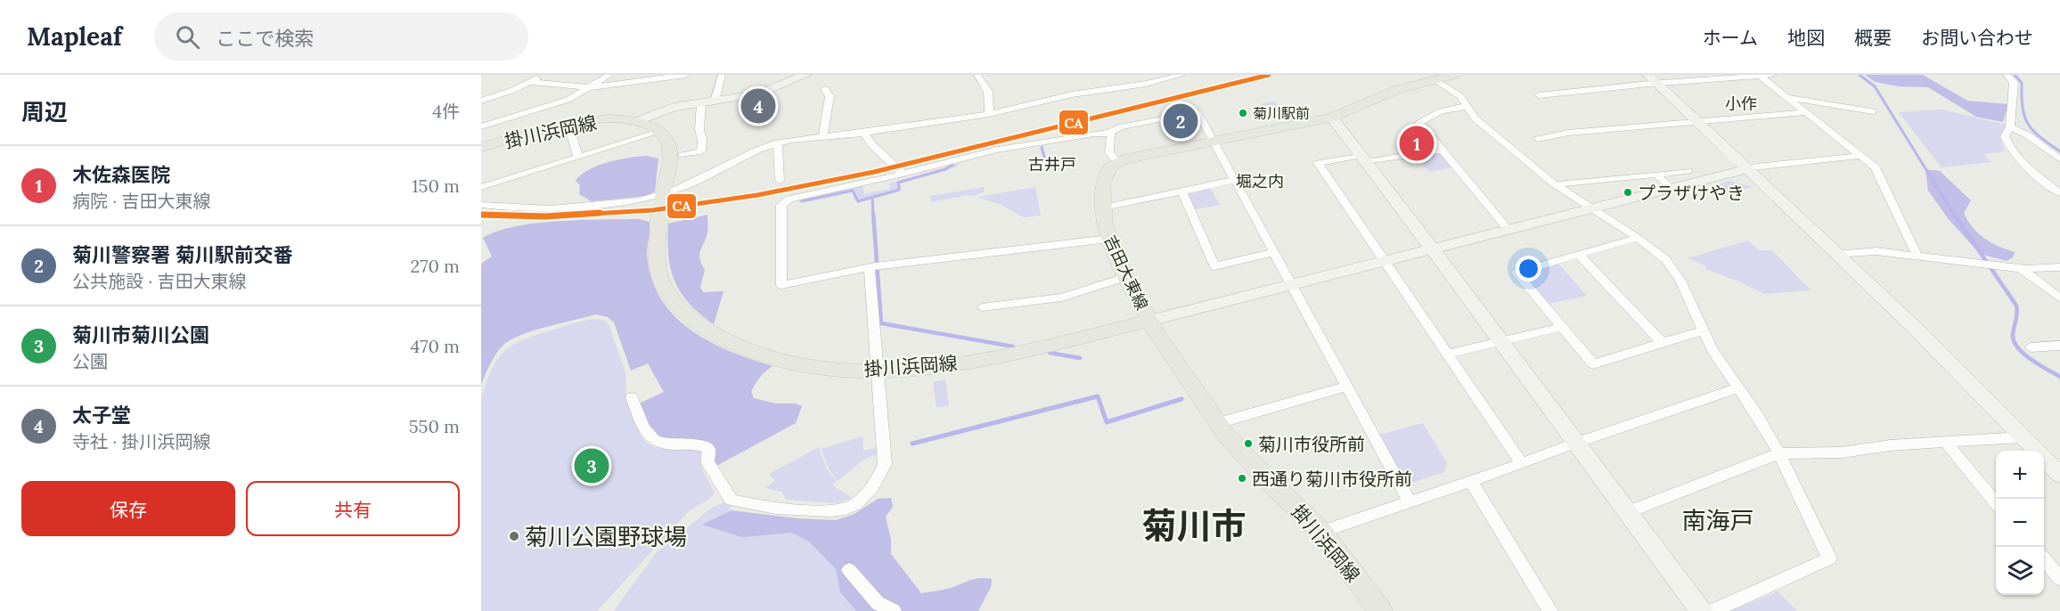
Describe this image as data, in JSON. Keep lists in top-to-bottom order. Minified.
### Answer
{"streets":{"main road":["掛川浜岡線","吉田大東線"]},"crossings":[["掛川浜岡線","吉田大東線"]],"districts":["小作","古井戸","堀之内","南海戸","菊川市"],"places":["菊川駅前","プラザけやき","菊川市役所前","西通り菊川市役所前","菊川公園野球場"],"lines":["transit line CA"],"page":{"header":"Mapleaf","search":"ここで検索","nav":["ホーム","地図","概要","お問い合わせ"],"heading":["周辺","4件"],"pins":["4","2","1","3"],"list":[{"mark":"1","name":"木佐森医院","note":"病院 · 吉田大東線","value":"150 m"},{"mark":"2","name":"菊川警察署 菊川駅前交番","note":"公共施設 · 吉田大東線","value":"270 m"},{"mark":"3","name":"菊川市菊川公園","note":"公園","value":"470 m"},{"mark":"4","name":"太子堂","note":"寺社 · 掛川浜岡線","value":"550 m"}],"map_buttons":["+","−"],"buttons":["保存","共有"]}}
